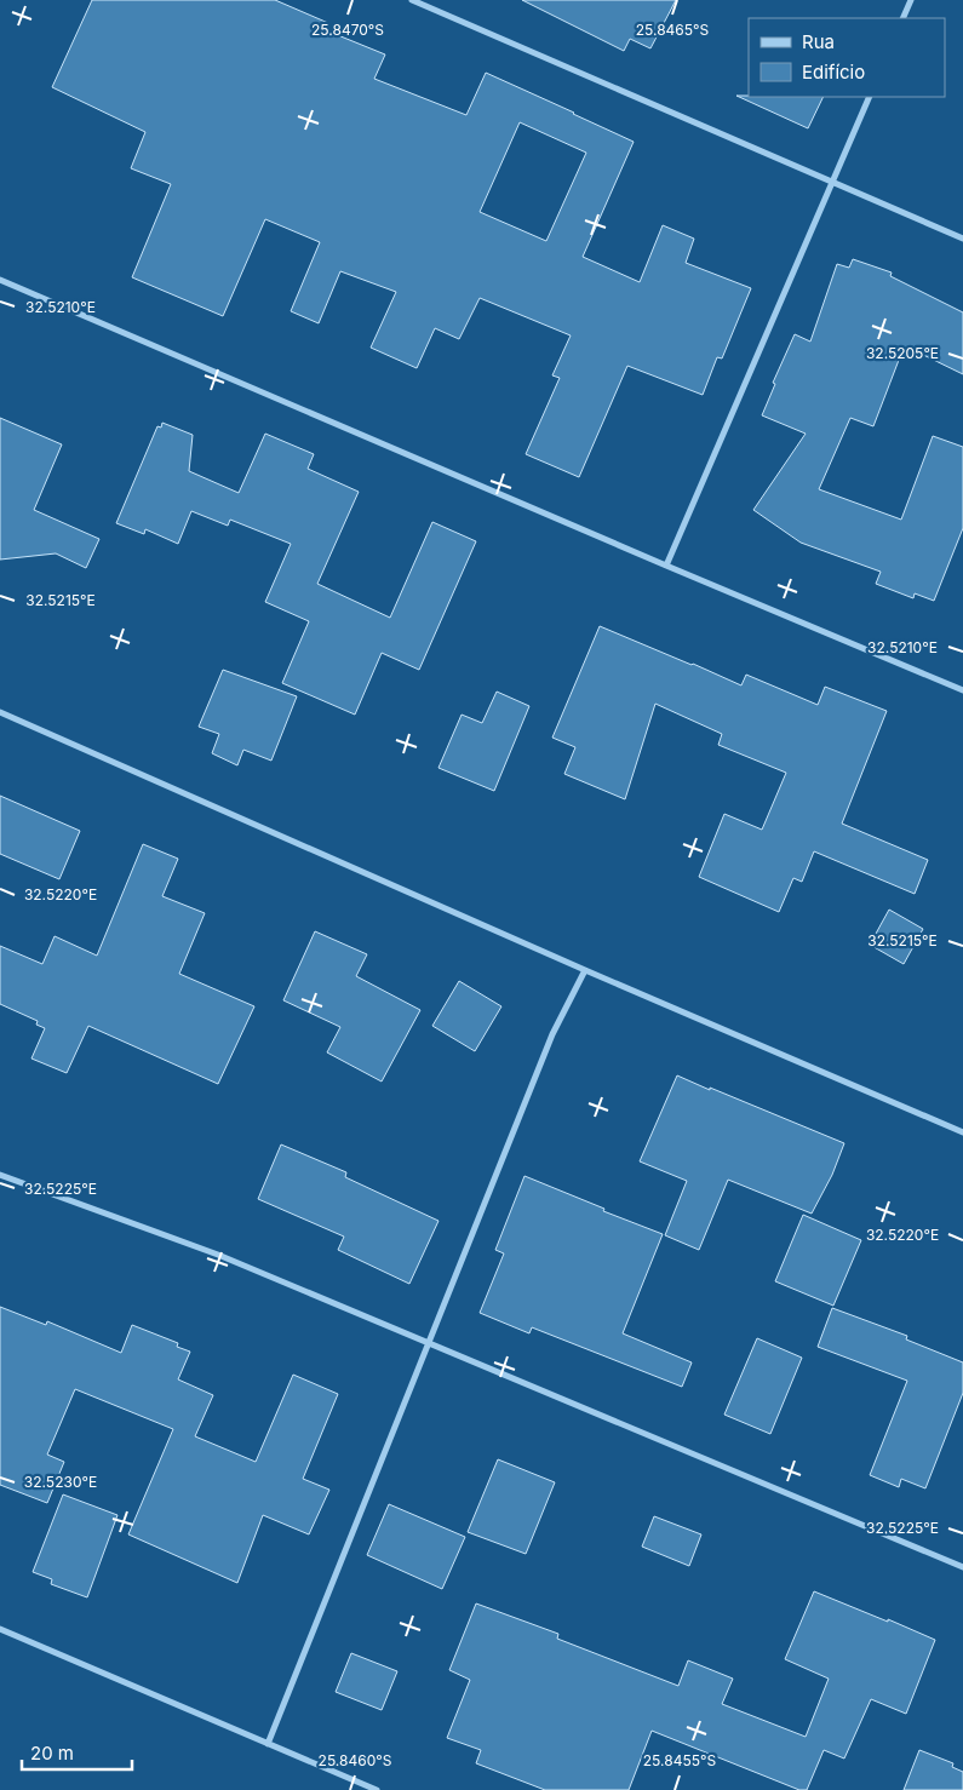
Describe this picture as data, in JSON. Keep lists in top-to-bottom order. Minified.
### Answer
{"legend":["Rua","Edifício"],"scale_bar":"20 m","coordinates":["25.8465°S","25.8470°S","32.5210°E","32.5205°E","32.5215°E","32.5220°E","32.5225°E","32.5230°E","25.8460°S","25.8455°S"]}
